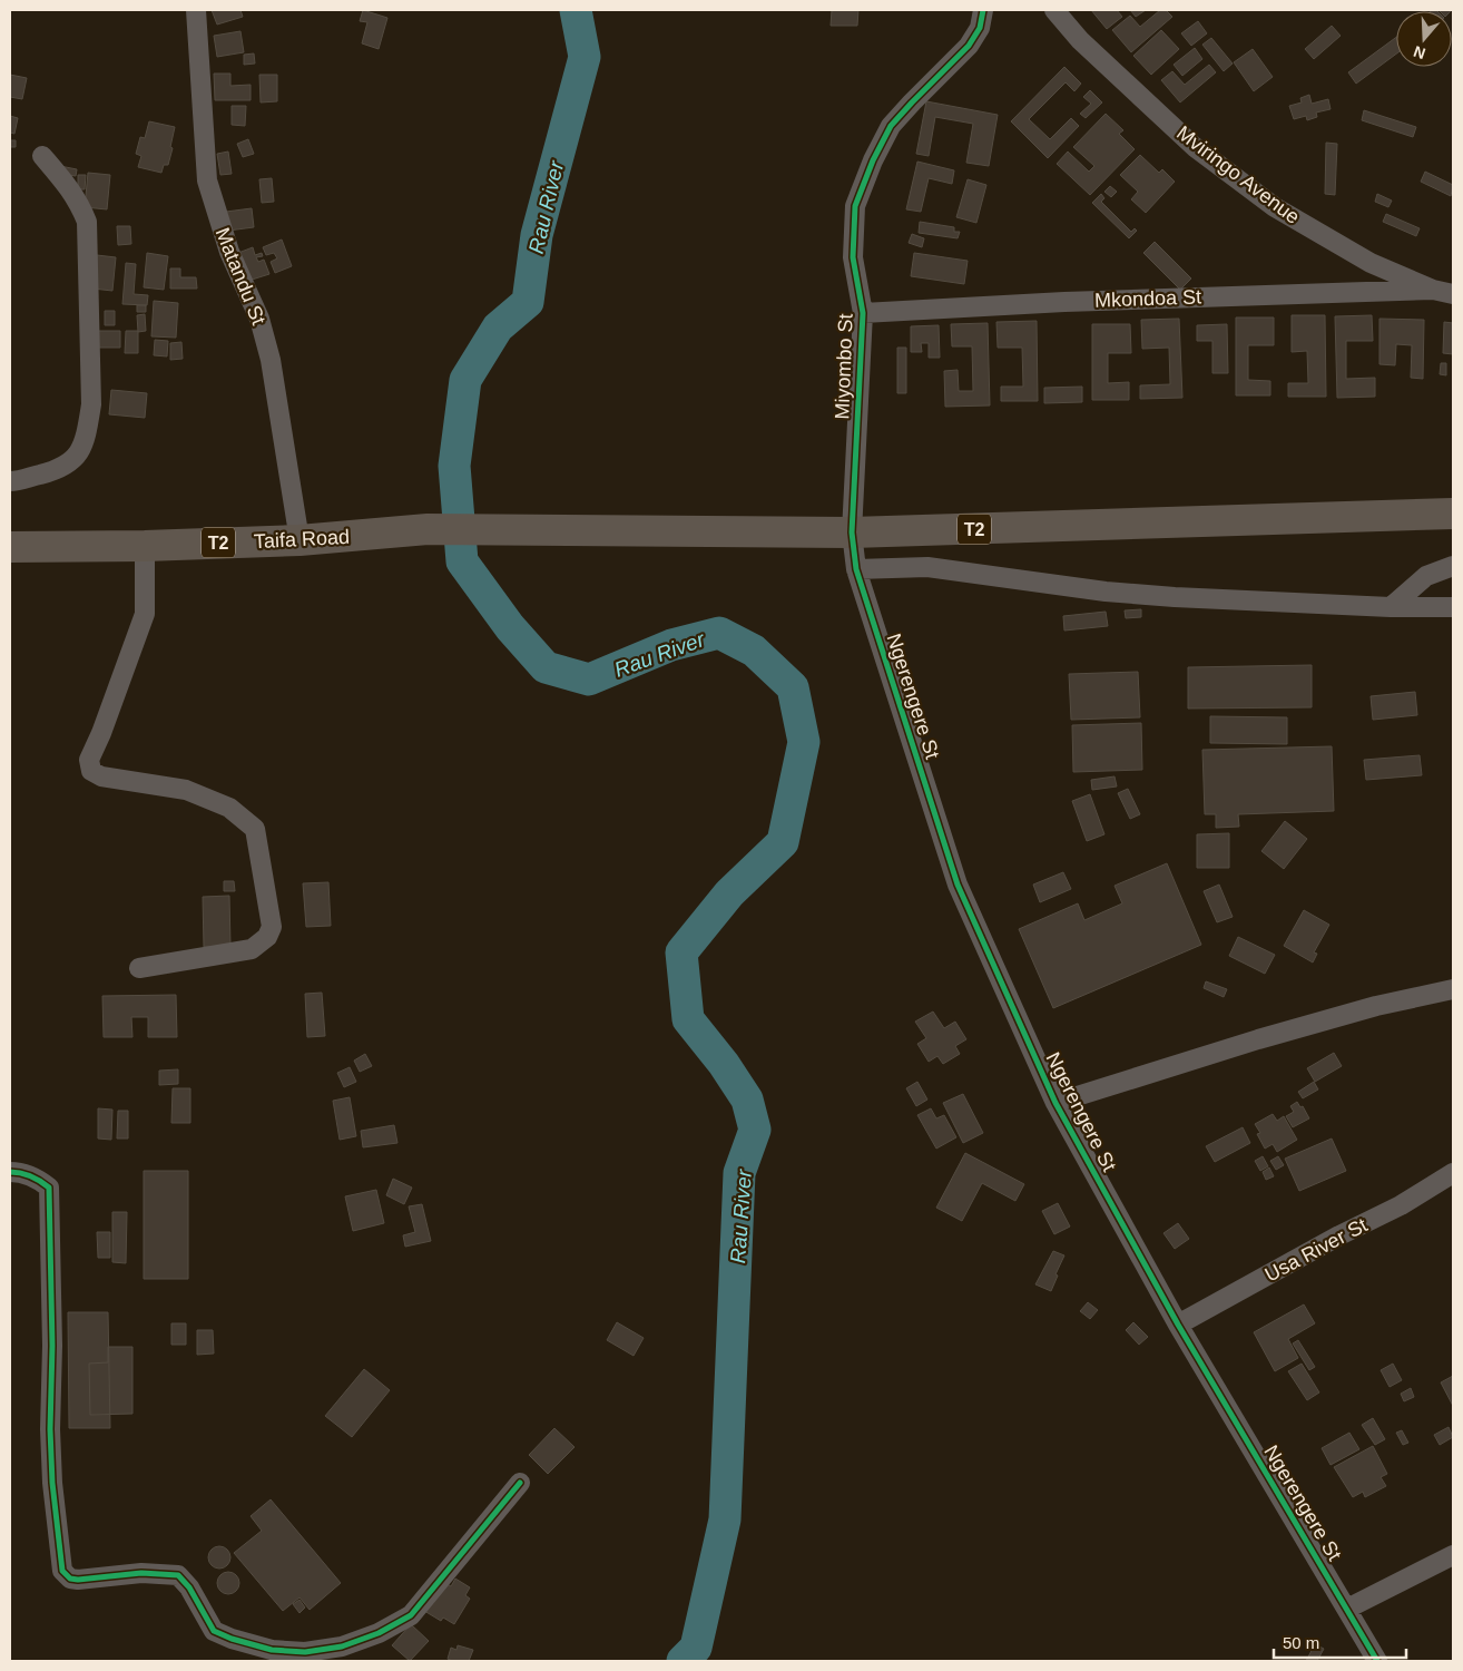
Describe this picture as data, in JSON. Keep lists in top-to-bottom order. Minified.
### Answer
{"streets":{"highway":["T2","Taifa Road"],"street":["Mviringo Avenue","Matandu St","Mkondoa St","Miyombo St","Ngerengere St","Usa River St"]},"crossings":[["Mviringo Avenue","Mkondoa St"],["Matandu St","Taifa Road"],["Mkondoa St","Miyombo St"],["Miyombo St","T2"],["Miyombo St","Taifa Road"],["Miyombo St","Ngerengere St"],["T2","Taifa Road"],["T2","Ngerengere St"],["Taifa Road","Ngerengere St"],["Ngerengere St","Usa River St"]],"water":["Rau River"],"scale_bar":"50 m","north":"bottom"}
